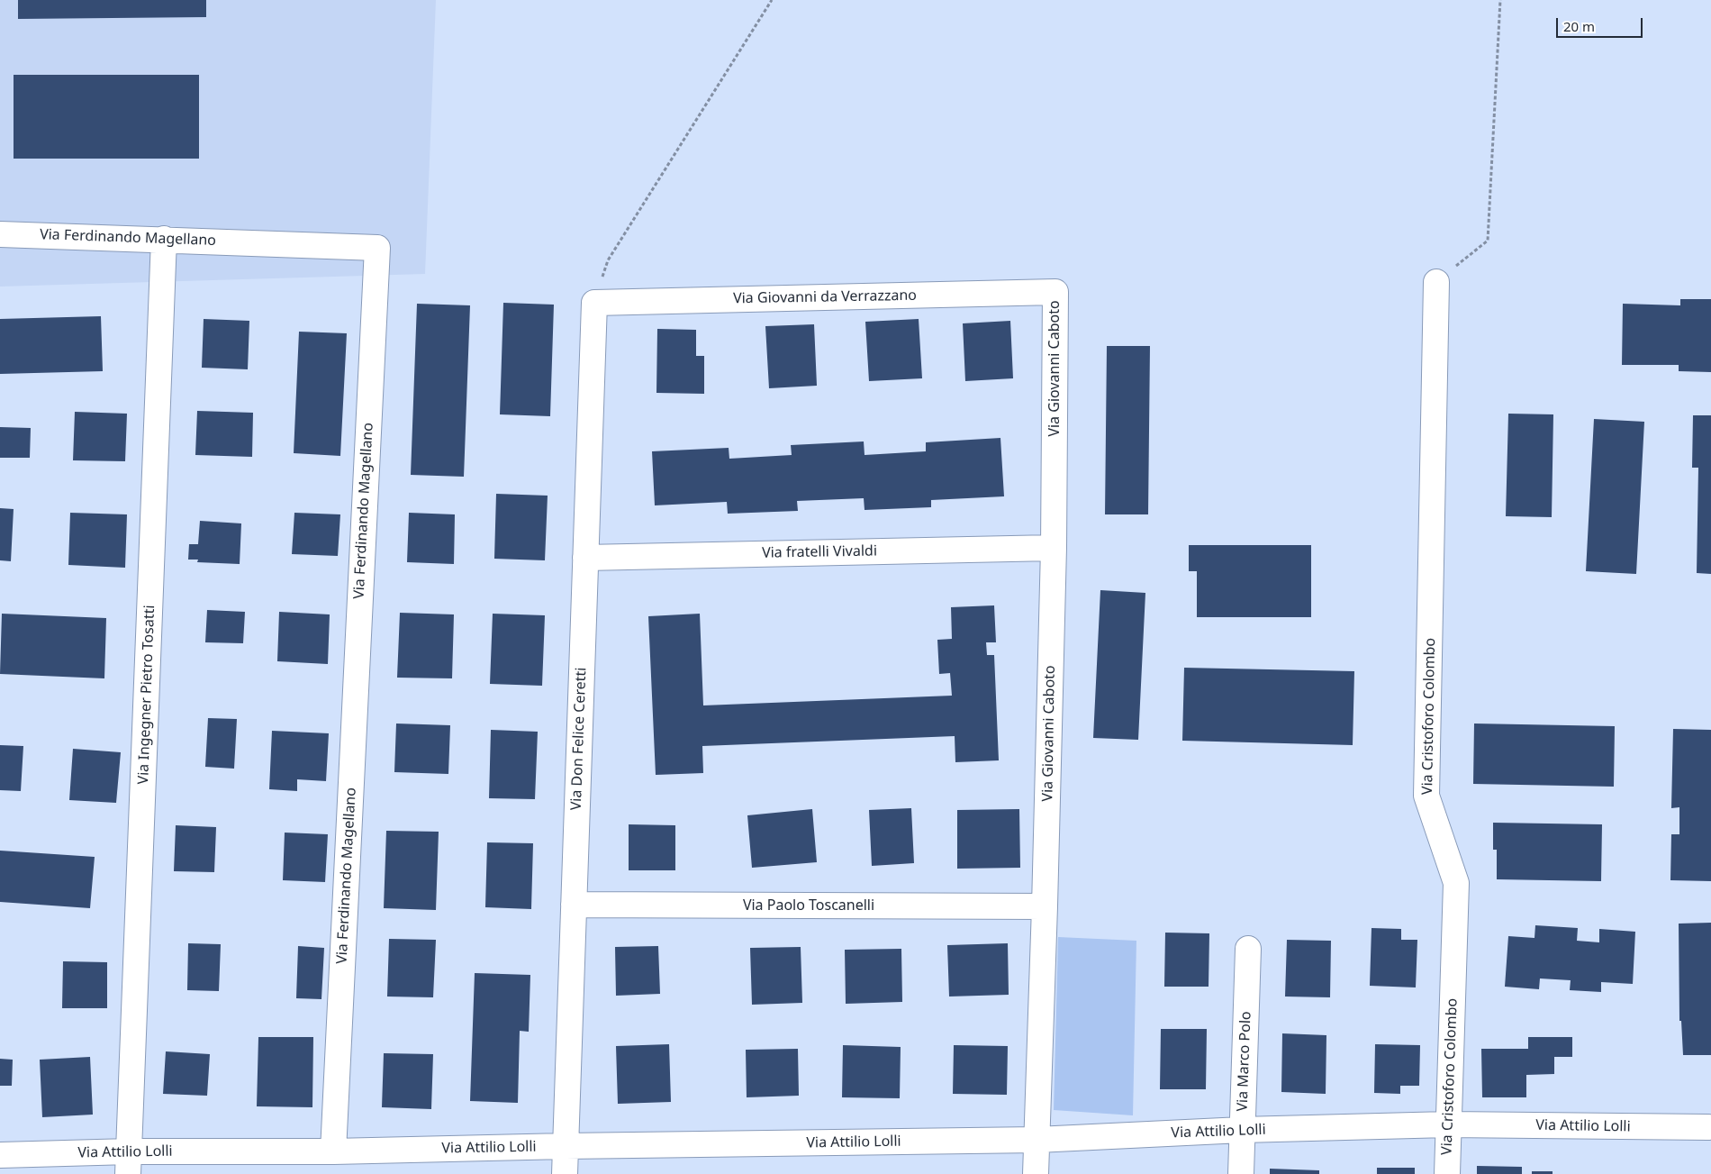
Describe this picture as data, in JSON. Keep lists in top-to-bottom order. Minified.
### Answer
{"streets":{"street":["Via Ferdinando Magellano","Via Giovanni da Verrazzano","Via Giovanni Caboto","Via fratelli Vivaldi","Via Ingegner Pietro Tosatti","Via Cristoforo Colombo","Via Don Felice Ceretti","Via Paolo Toscanelli","Via Marco Polo","Via Attilio Lolli"]},"crossings":[["Via Ferdinando Magellano","Via Ingegner Pietro Tosatti"],["Via Ferdinando Magellano","Via Attilio Lolli"],["Via Giovanni da Verrazzano","Via Giovanni Caboto"],["Via Giovanni da Verrazzano","Via Don Felice Ceretti"],["Via Giovanni Caboto","Via fratelli Vivaldi"],["Via Giovanni Caboto","Via Paolo Toscanelli"],["Via Giovanni Caboto","Via Attilio Lolli"],["Via fratelli Vivaldi","Via Don Felice Ceretti"],["Via Ingegner Pietro Tosatti","Via Attilio Lolli"],["Via Cristoforo Colombo","Via Attilio Lolli"],["Via Don Felice Ceretti","Via Paolo Toscanelli"],["Via Don Felice Ceretti","Via Attilio Lolli"],["Via Marco Polo","Via Attilio Lolli"]],"scale_bar":"20 m"}
